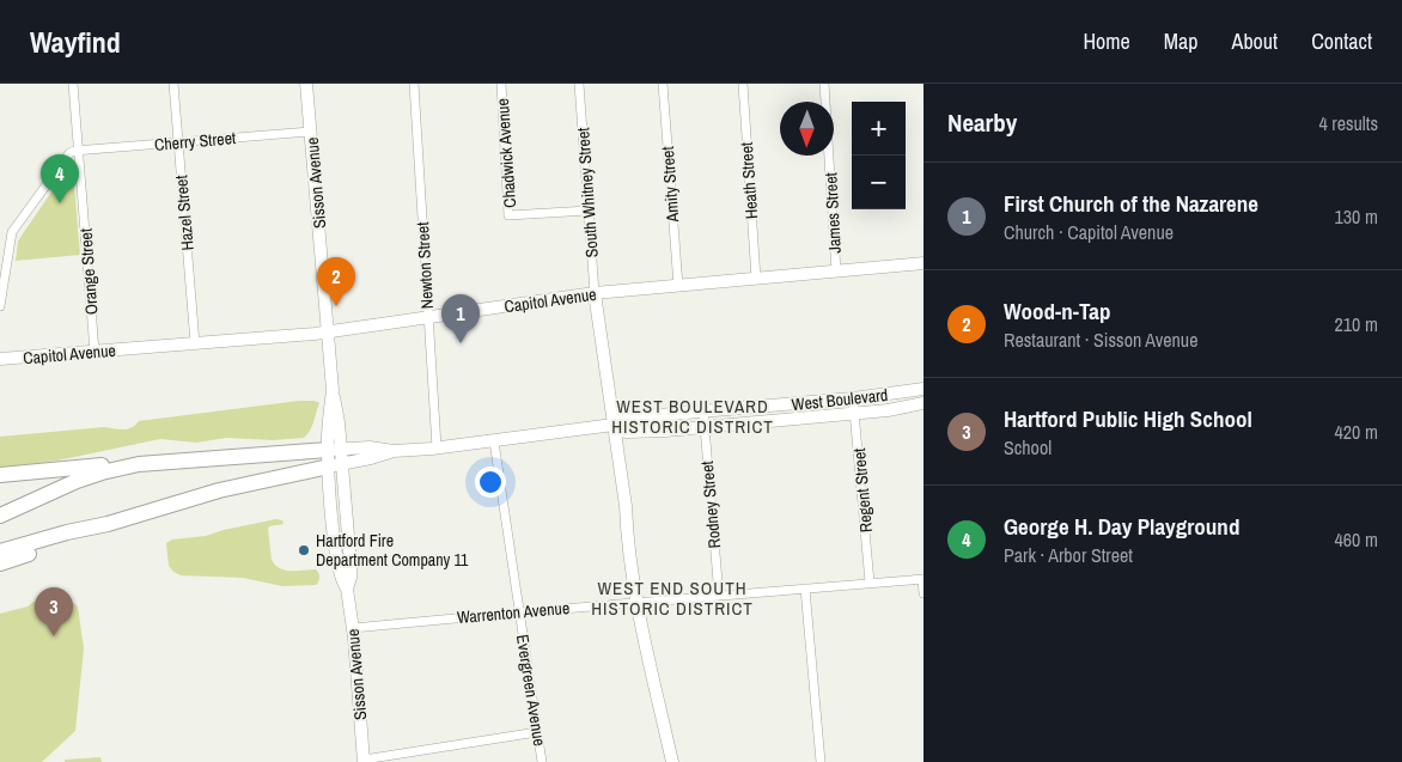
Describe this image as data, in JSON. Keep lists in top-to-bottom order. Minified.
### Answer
{"streets":{"main road":["Sisson Avenue","South Whitney Street","Capitol Avenue","West Boulevard"],"street":["Cherry Street","Chadwick Avenue","Heath Street","Amity Street","Hazel Street","James Street","Newton Street","Orange Street","Regent Street","Rodney Street","Warrenton Avenue","Evergreen Avenue"]},"crossings":[["Cherry Street","Sisson Avenue"],["Cherry Street","Hazel Street"],["Cherry Street","Orange Street"],["Chadwick Avenue","South Whitney Street"],["Heath Street","Capitol Avenue"],["Sisson Avenue","Capitol Avenue"],["Sisson Avenue","West Boulevard"],["Sisson Avenue","Warrenton Avenue"],["Amity Street","Capitol Avenue"],["South Whitney Street","Capitol Avenue"],["South Whitney Street","West Boulevard"],["South Whitney Street","Warrenton Avenue"],["Hazel Street","Capitol Avenue"],["James Street","Capitol Avenue"],["Newton Street","Capitol Avenue"],["Newton Street","West Boulevard"],["Orange Street","Capitol Avenue"],["West Boulevard","Regent Street"],["West Boulevard","Rodney Street"],["West Boulevard","Evergreen Avenue"],["Regent Street","Warrenton Avenue"],["Rodney Street","Warrenton Avenue"],["Warrenton Avenue","Evergreen Avenue"]],"districts":["WEST BOULEVARD HISTORIC DISTRICT","WEST END SOUTH HISTORIC DISTRICT"],"places":["Hartford Fire Department Company 11"],"north":"bottom","page":{"header":"Wayfind","nav":["Home","Map","About","Contact"],"heading":["Nearby","4 results"],"map_buttons":["+","−"],"pins":["4","2","1","3"],"list":[{"mark":"1","name":"First Church of the Nazarene","note":"Church · Capitol Avenue","value":"130 m"},{"mark":"2","name":"Wood-n-Tap","note":"Restaurant · Sisson Avenue","value":"210 m"},{"mark":"3","name":"Hartford Public High School","note":"School","value":"420 m"},{"mark":"4","name":"George H. Day Playground","note":"Park · Arbor Street","value":"460 m"}]}}
